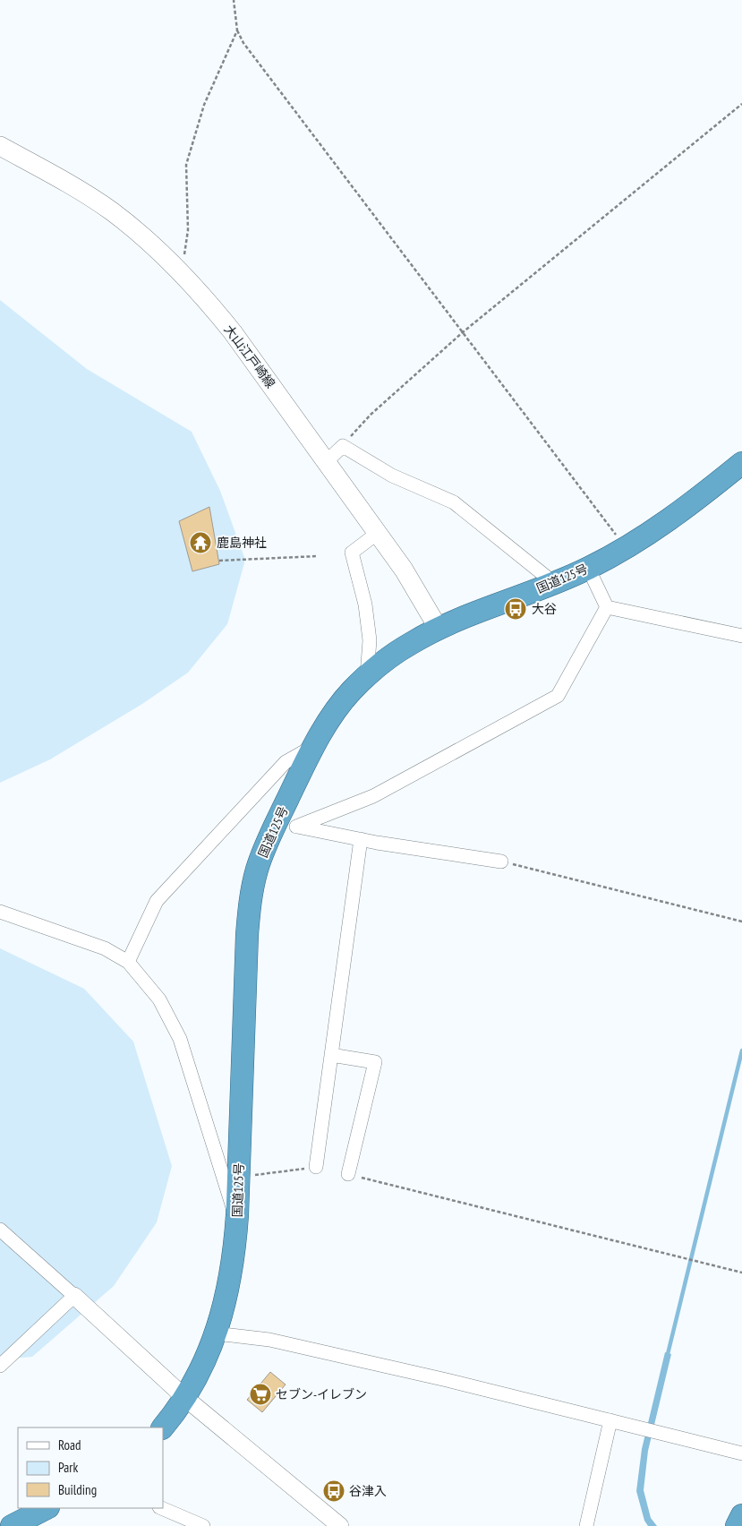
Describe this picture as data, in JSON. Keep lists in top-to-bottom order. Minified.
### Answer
{"streets":{"highway":["国道125号"],"main road":["大山江戸崎線"]},"crossings":[["大山江戸崎線","国道125号"]],"places":{"temple":["鹿島神社"],"bus stop":["大谷","谷津入"],"supermarket":["セブン-イレブン"]},"legend":["Road","Park","Building"]}
